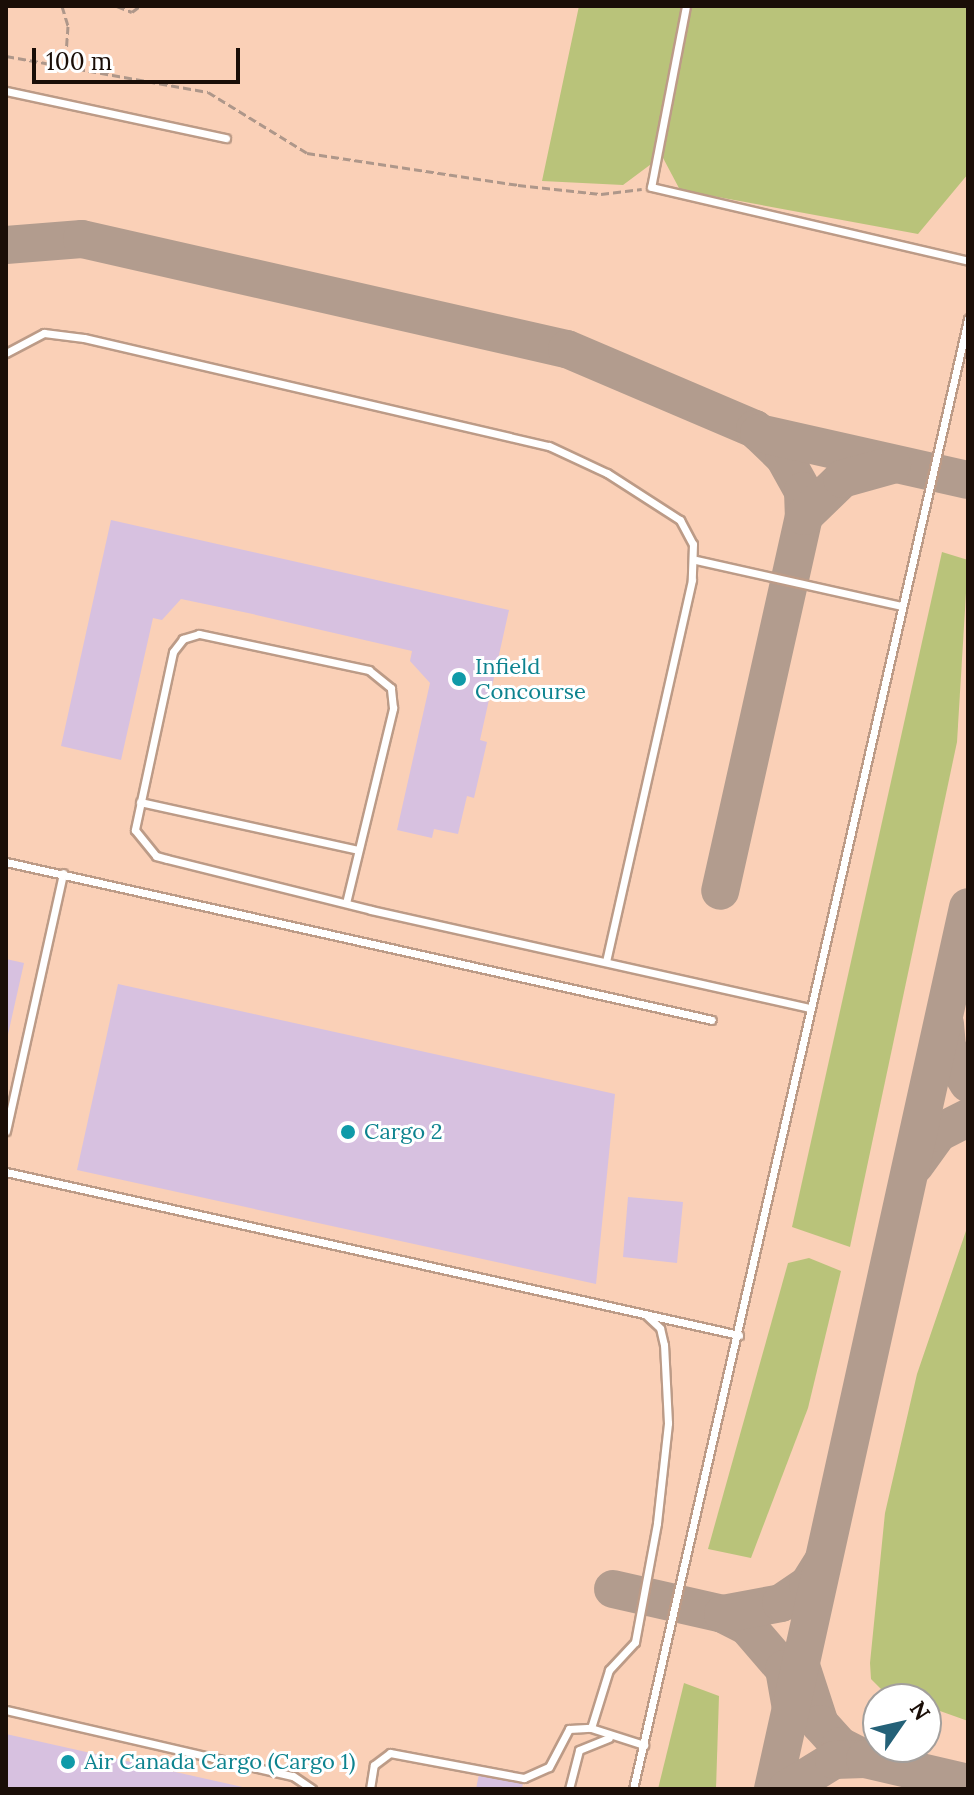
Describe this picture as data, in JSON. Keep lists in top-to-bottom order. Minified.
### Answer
{"places":["Infield Concourse","Cargo 2","Air Canada Cargo (Cargo 1)"],"scale_bar":"100 m","north":"top right"}
